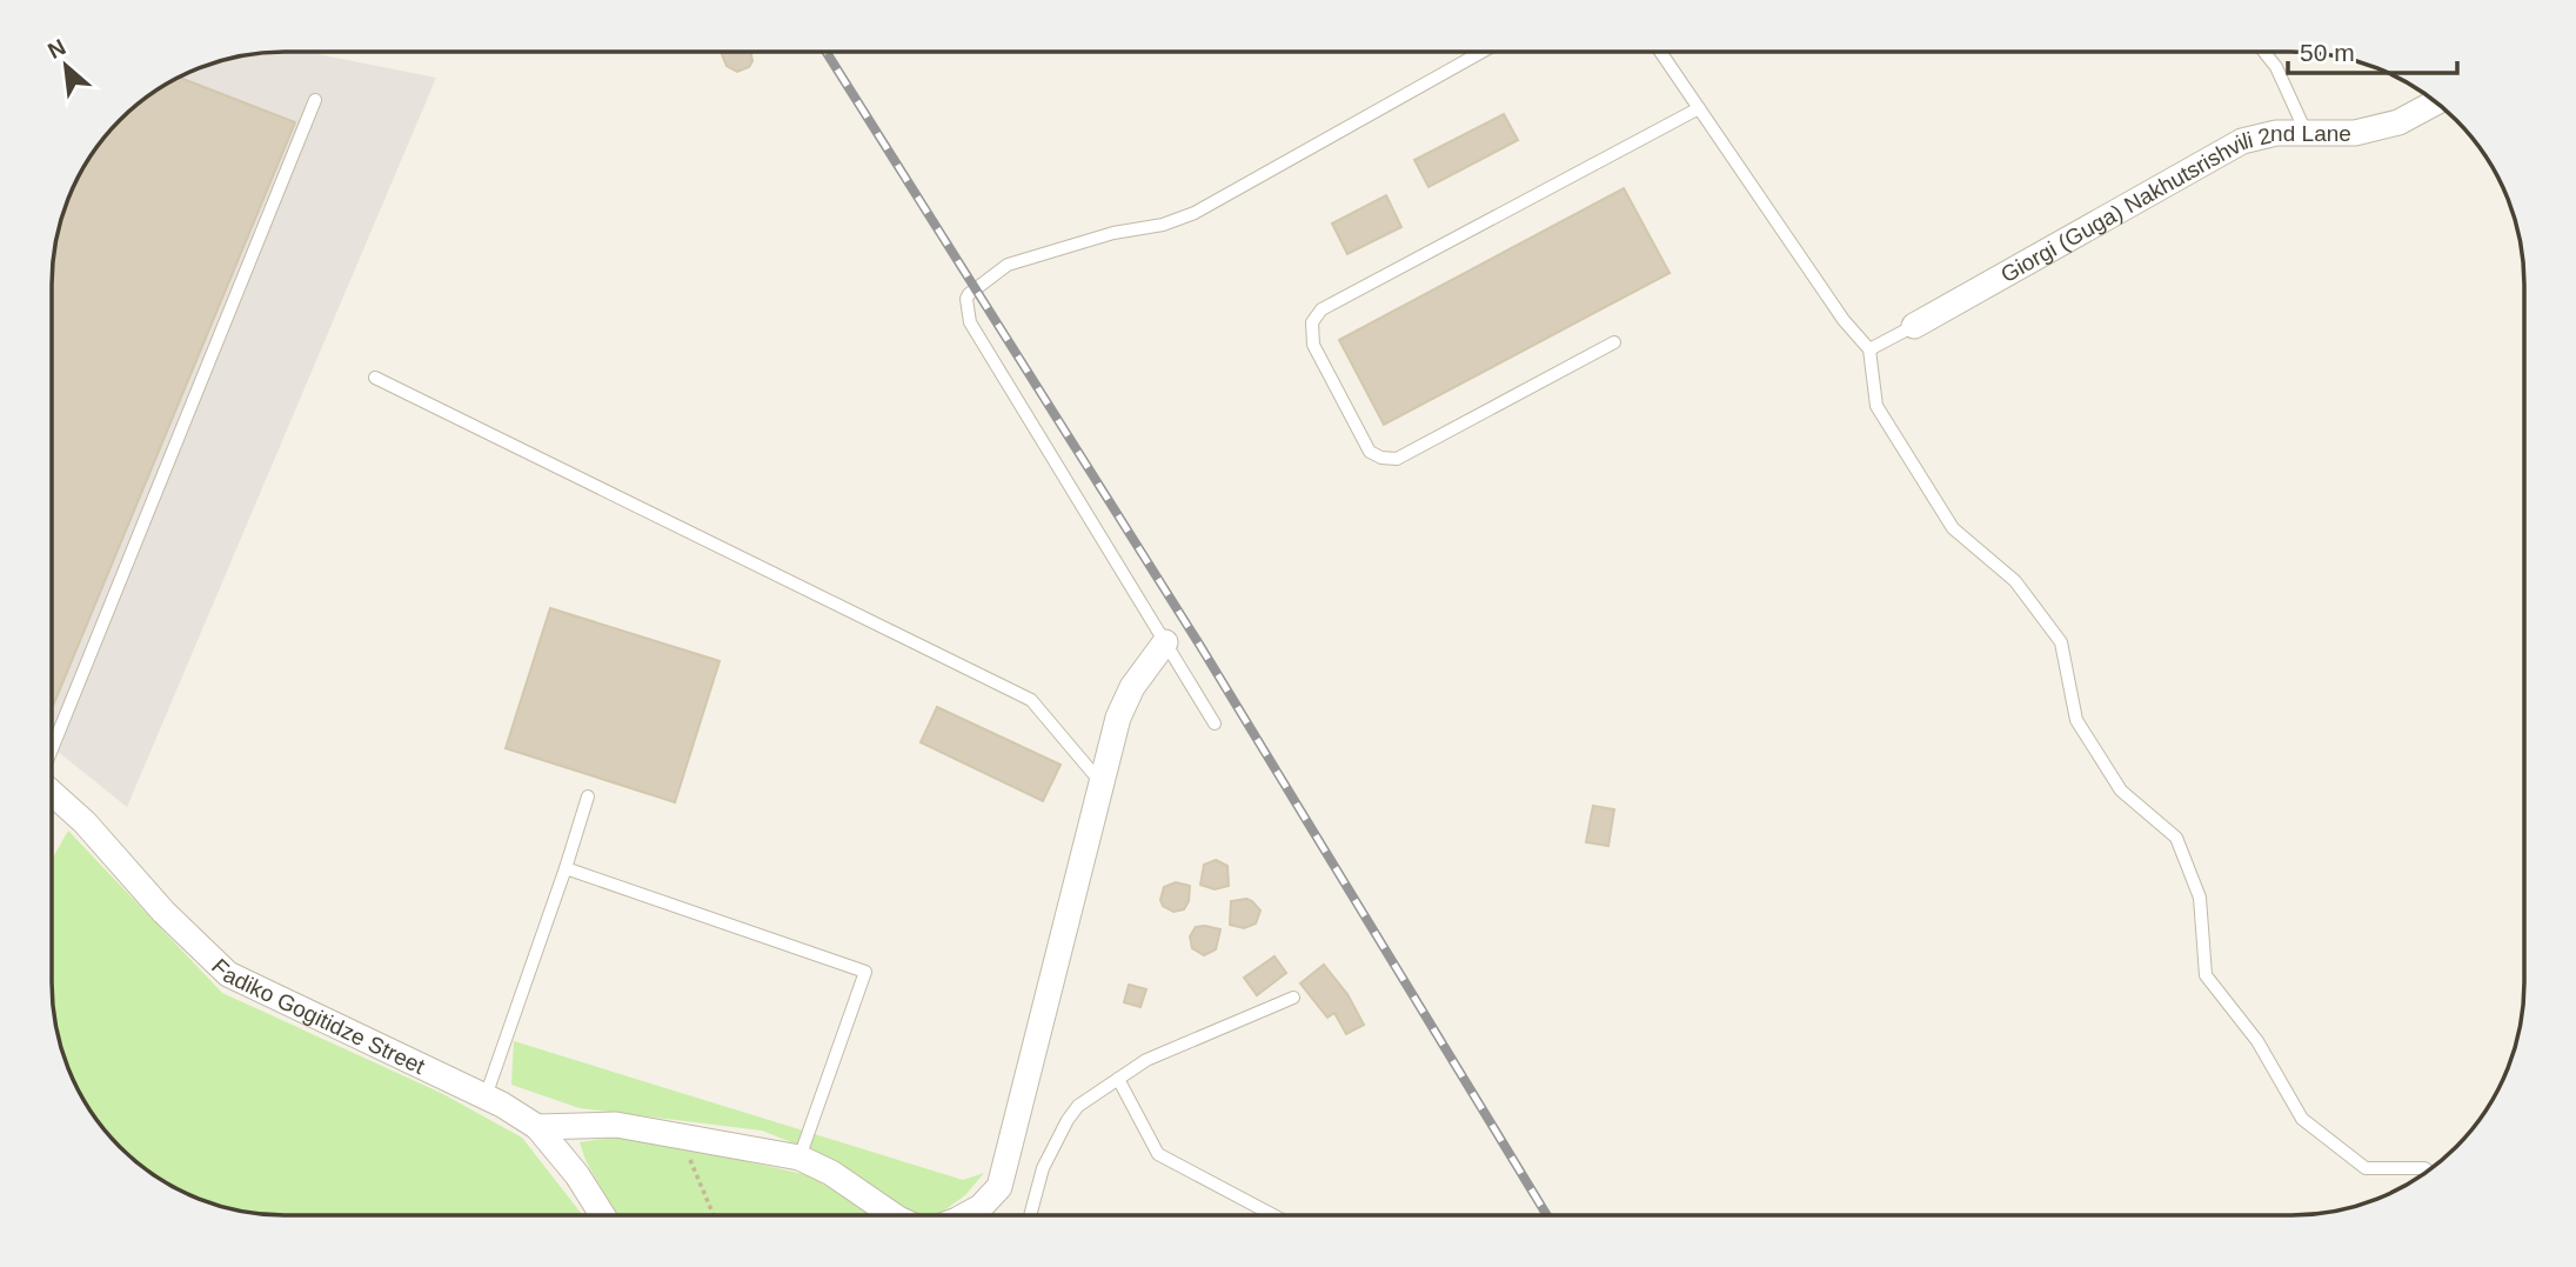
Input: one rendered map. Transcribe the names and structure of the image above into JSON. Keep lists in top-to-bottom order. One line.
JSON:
{"streets":{"street":["Giorgi (Guga) Nakhutsrishvili 2nd Lane","Fadiko Gogitidze Street"]},"scale_bar":"50 m","north":"top left"}
